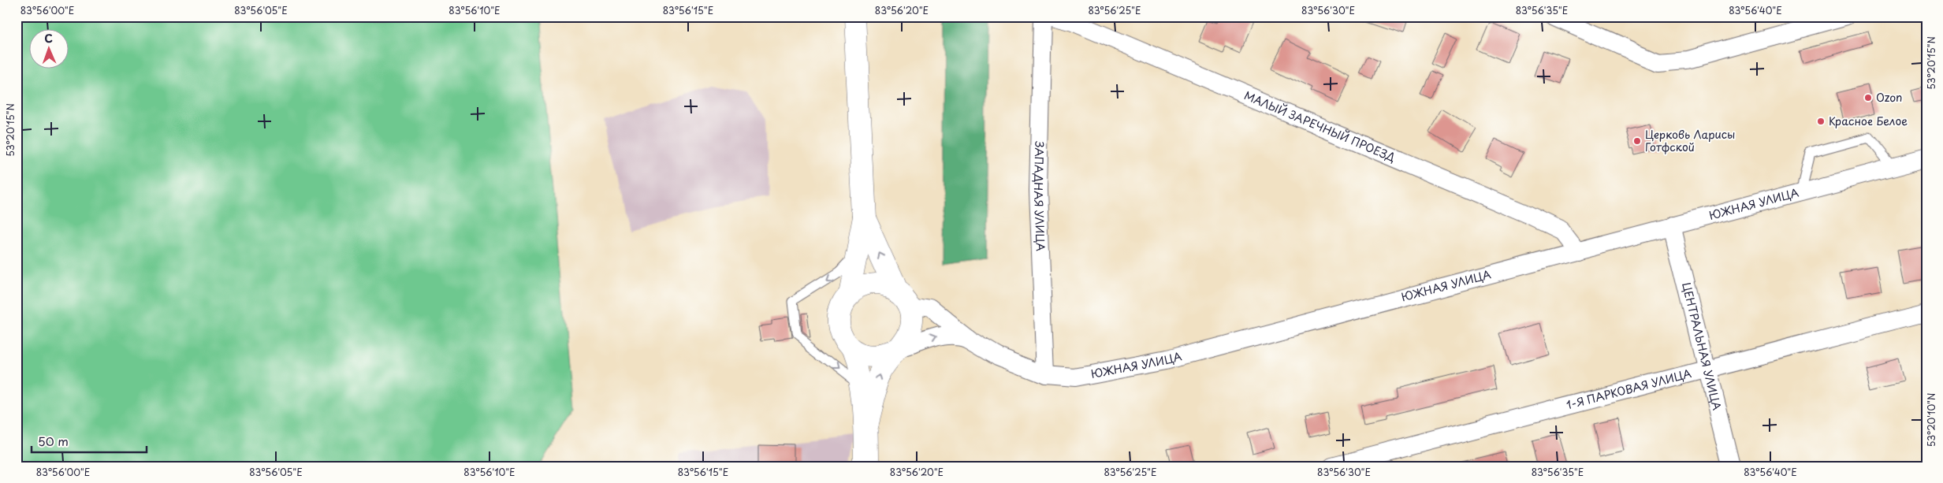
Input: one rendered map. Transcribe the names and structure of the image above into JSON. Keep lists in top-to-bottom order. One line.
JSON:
{"streets":{"street":["МАЛЫЙ ЗАРЕЧНЫЙ ПРОЕЗД","ЗАПАДНАЯ УЛИЦА","ЮЖНАЯ УЛИЦА","ЦЕНТРАЛЬНАЯ УЛИЦА","1-Я ПАРКОВАЯ УЛИЦА"]},"crossings":[["МАЛЫЙ ЗАРЕЧНЫЙ ПРОЕЗД","ЮЖНАЯ УЛИЦА"],["ЗАПАДНАЯ УЛИЦА","ЮЖНАЯ УЛИЦА"],["ЮЖНАЯ УЛИЦА","ЦЕНТРАЛЬНАЯ УЛИЦА"],["ЦЕНТРАЛЬНАЯ УЛИЦА","1-Я ПАРКОВАЯ УЛИЦА"]],"places":["Ozon","Красное Белое","Церковь Ларисы Готфской"],"scale_bar":"50 m","north":"top","coordinates":["83°56'00\"E","83°56'05\"E","83°56'10\"E","83°56'15\"E","83°56'20\"E","83°56'25\"E","83°56'30\"E","83°56'35\"E","83°56'40\"E","53°20'15\"N","53°20'10\"N"]}
